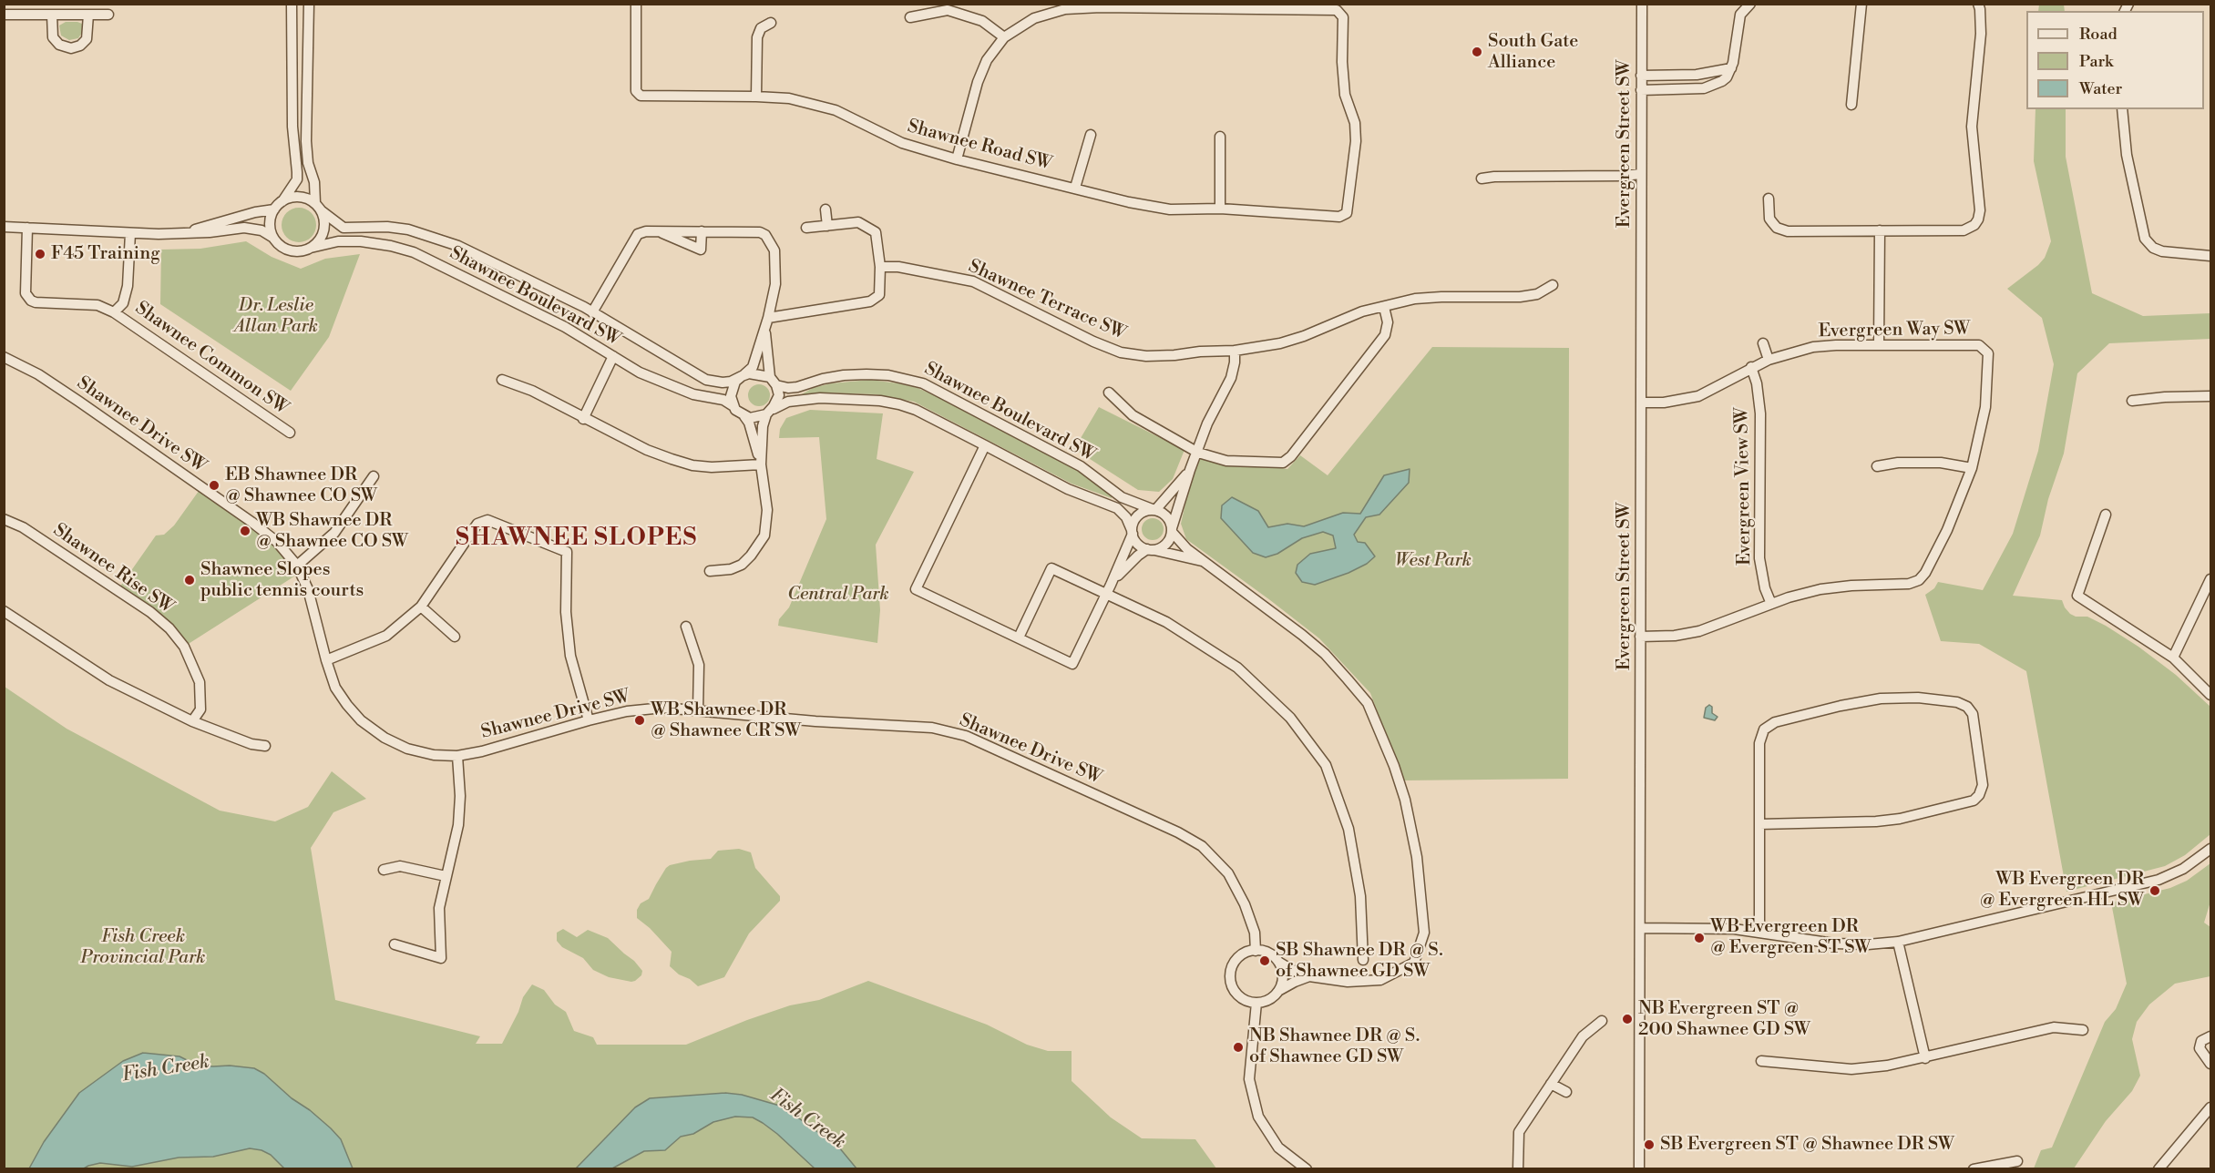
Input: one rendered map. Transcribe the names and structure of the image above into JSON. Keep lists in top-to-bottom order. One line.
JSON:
{"streets":{"street":["Evergreen Street SW","Shawnee Road SW","Shawnee Boulevard SW","Shawnee Terrace SW","Evergreen Way SW","Shawnee Common SW","Shawnee Drive SW","Evergreen View SW","Shawnee Rise SW"]},"crossings":[["Evergreen Street SW","Evergreen Way SW"],["Evergreen Way SW","Evergreen View SW"]],"districts":["SHAWNEE SLOPES"],"water":["Fish Creek"],"parks":["Dr. Leslie Allan Park","West Park","Central Park","Fish Creek Provincial Park"],"places":["South Gate Alliance","F45 Training","EB Shawnee DR @ Shawnee CO SW","WB Shawnee DR @ Shawnee CO SW","Shawnee Slopes public tennis courts","WB Shawnee DR @ Shawnee CR SW","WB Evergreen DR @ Evergreen HL SW","WB Evergreen DR @ Evergreen ST SW","SB Shawnee DR @ S. of Shawnee GD SW","NB Evergreen ST @ 200 Shawnee GD SW","NB Shawnee DR @ S. of Shawnee GD SW","SB Evergreen ST @ Shawnee DR SW"],"legend":["Road","Park","Water"]}
